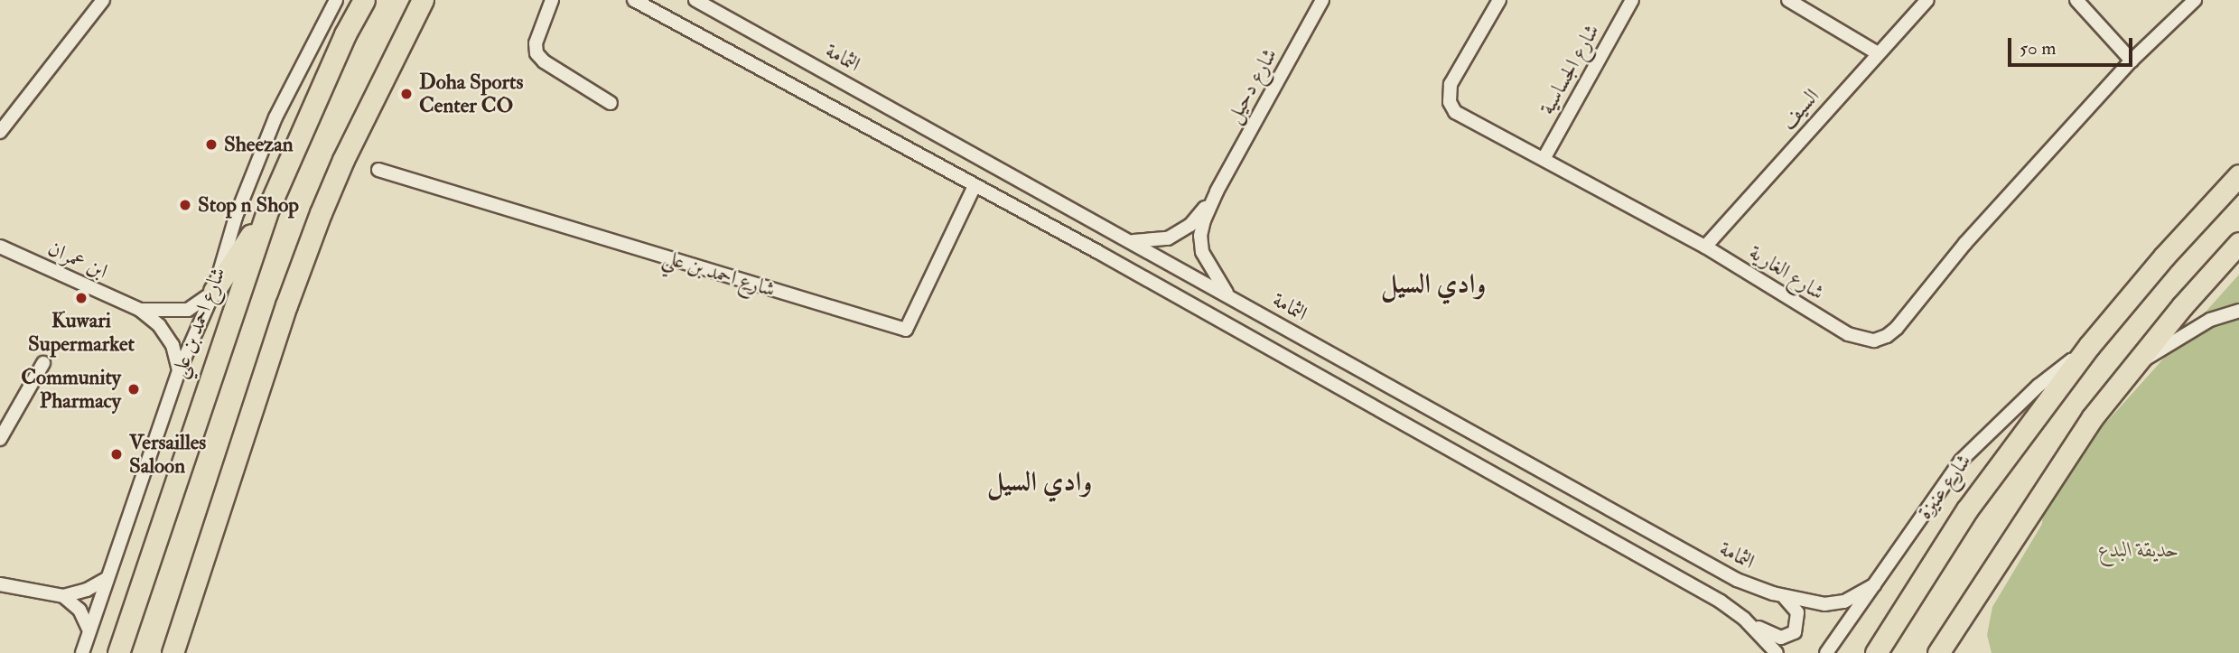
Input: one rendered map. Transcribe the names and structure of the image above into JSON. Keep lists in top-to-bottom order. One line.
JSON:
{"streets":{"main road":["شارع احمد بن علي","شارع عنيزة"],"street":["الثمامة","شارع الجساسية","شارع دحيل","السيف","ابن عمران","شارع الغارية"]},"crossings":[["الثمامة","شارع دحيل"],["الثمامة","شارع عنيزة"],["شارع الجساسية","شارع الغارية"],["السيف","شارع الغارية"],["ابن عمران","شارع احمد بن علي"]],"districts":["وادي السيل","وادي السيل"],"parks":["حديقة البدع"],"places":["Doha Sports Center CO","Sheezan","Stop n Shop","Kuwari Supermarket","Community Pharmacy","Versailles Saloon"],"scale_bar":"50 m"}
